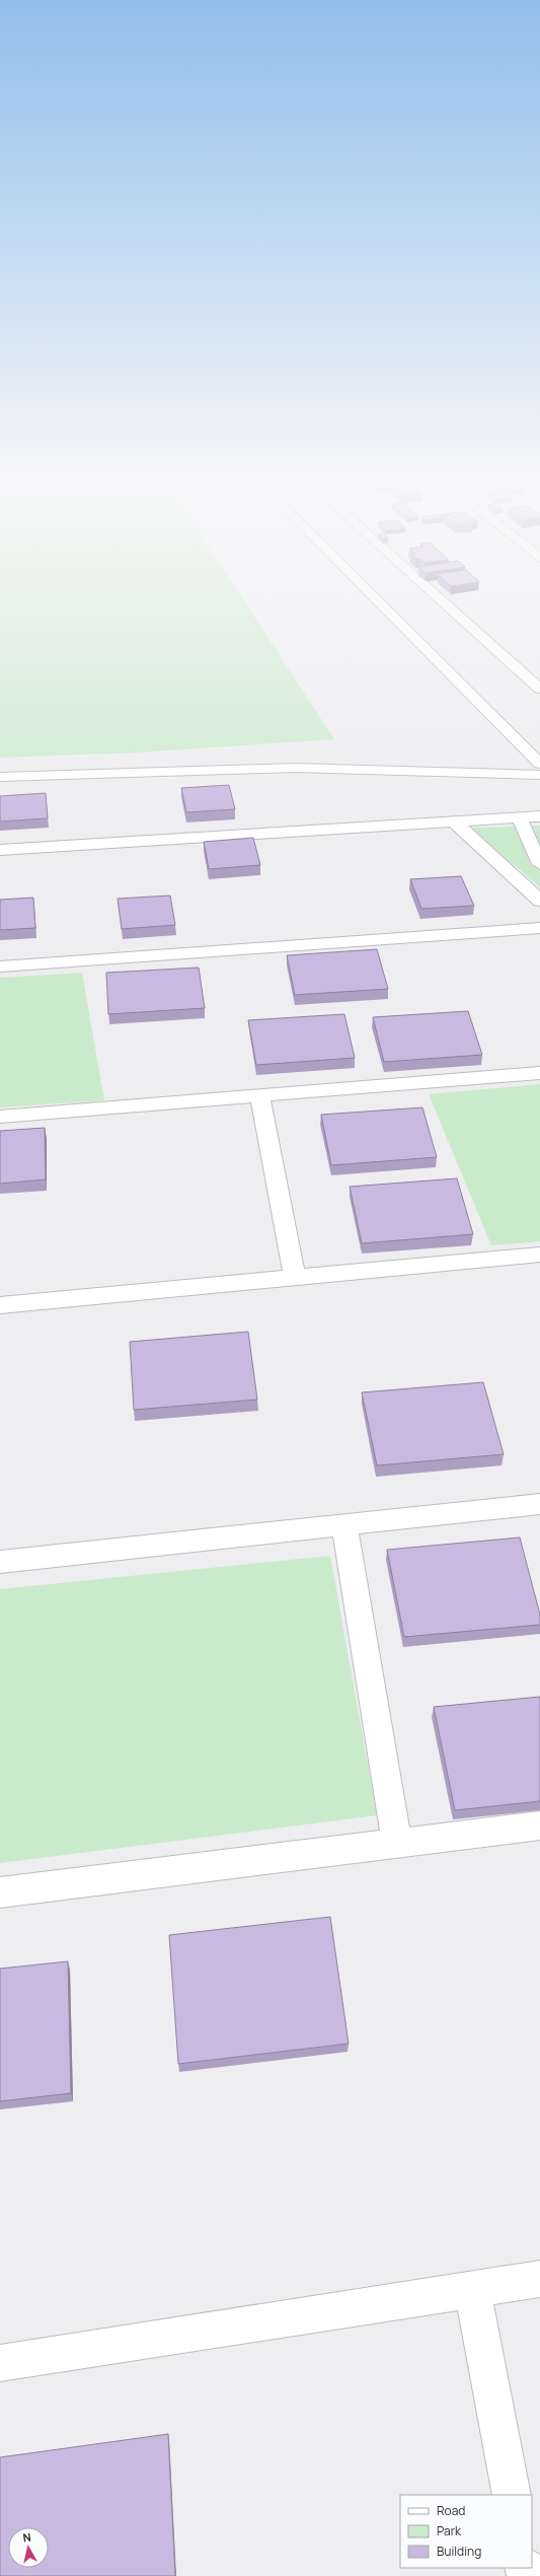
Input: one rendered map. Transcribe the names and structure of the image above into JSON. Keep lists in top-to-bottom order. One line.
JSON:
{"legend":["Road","Park","Building"],"north":"top"}
